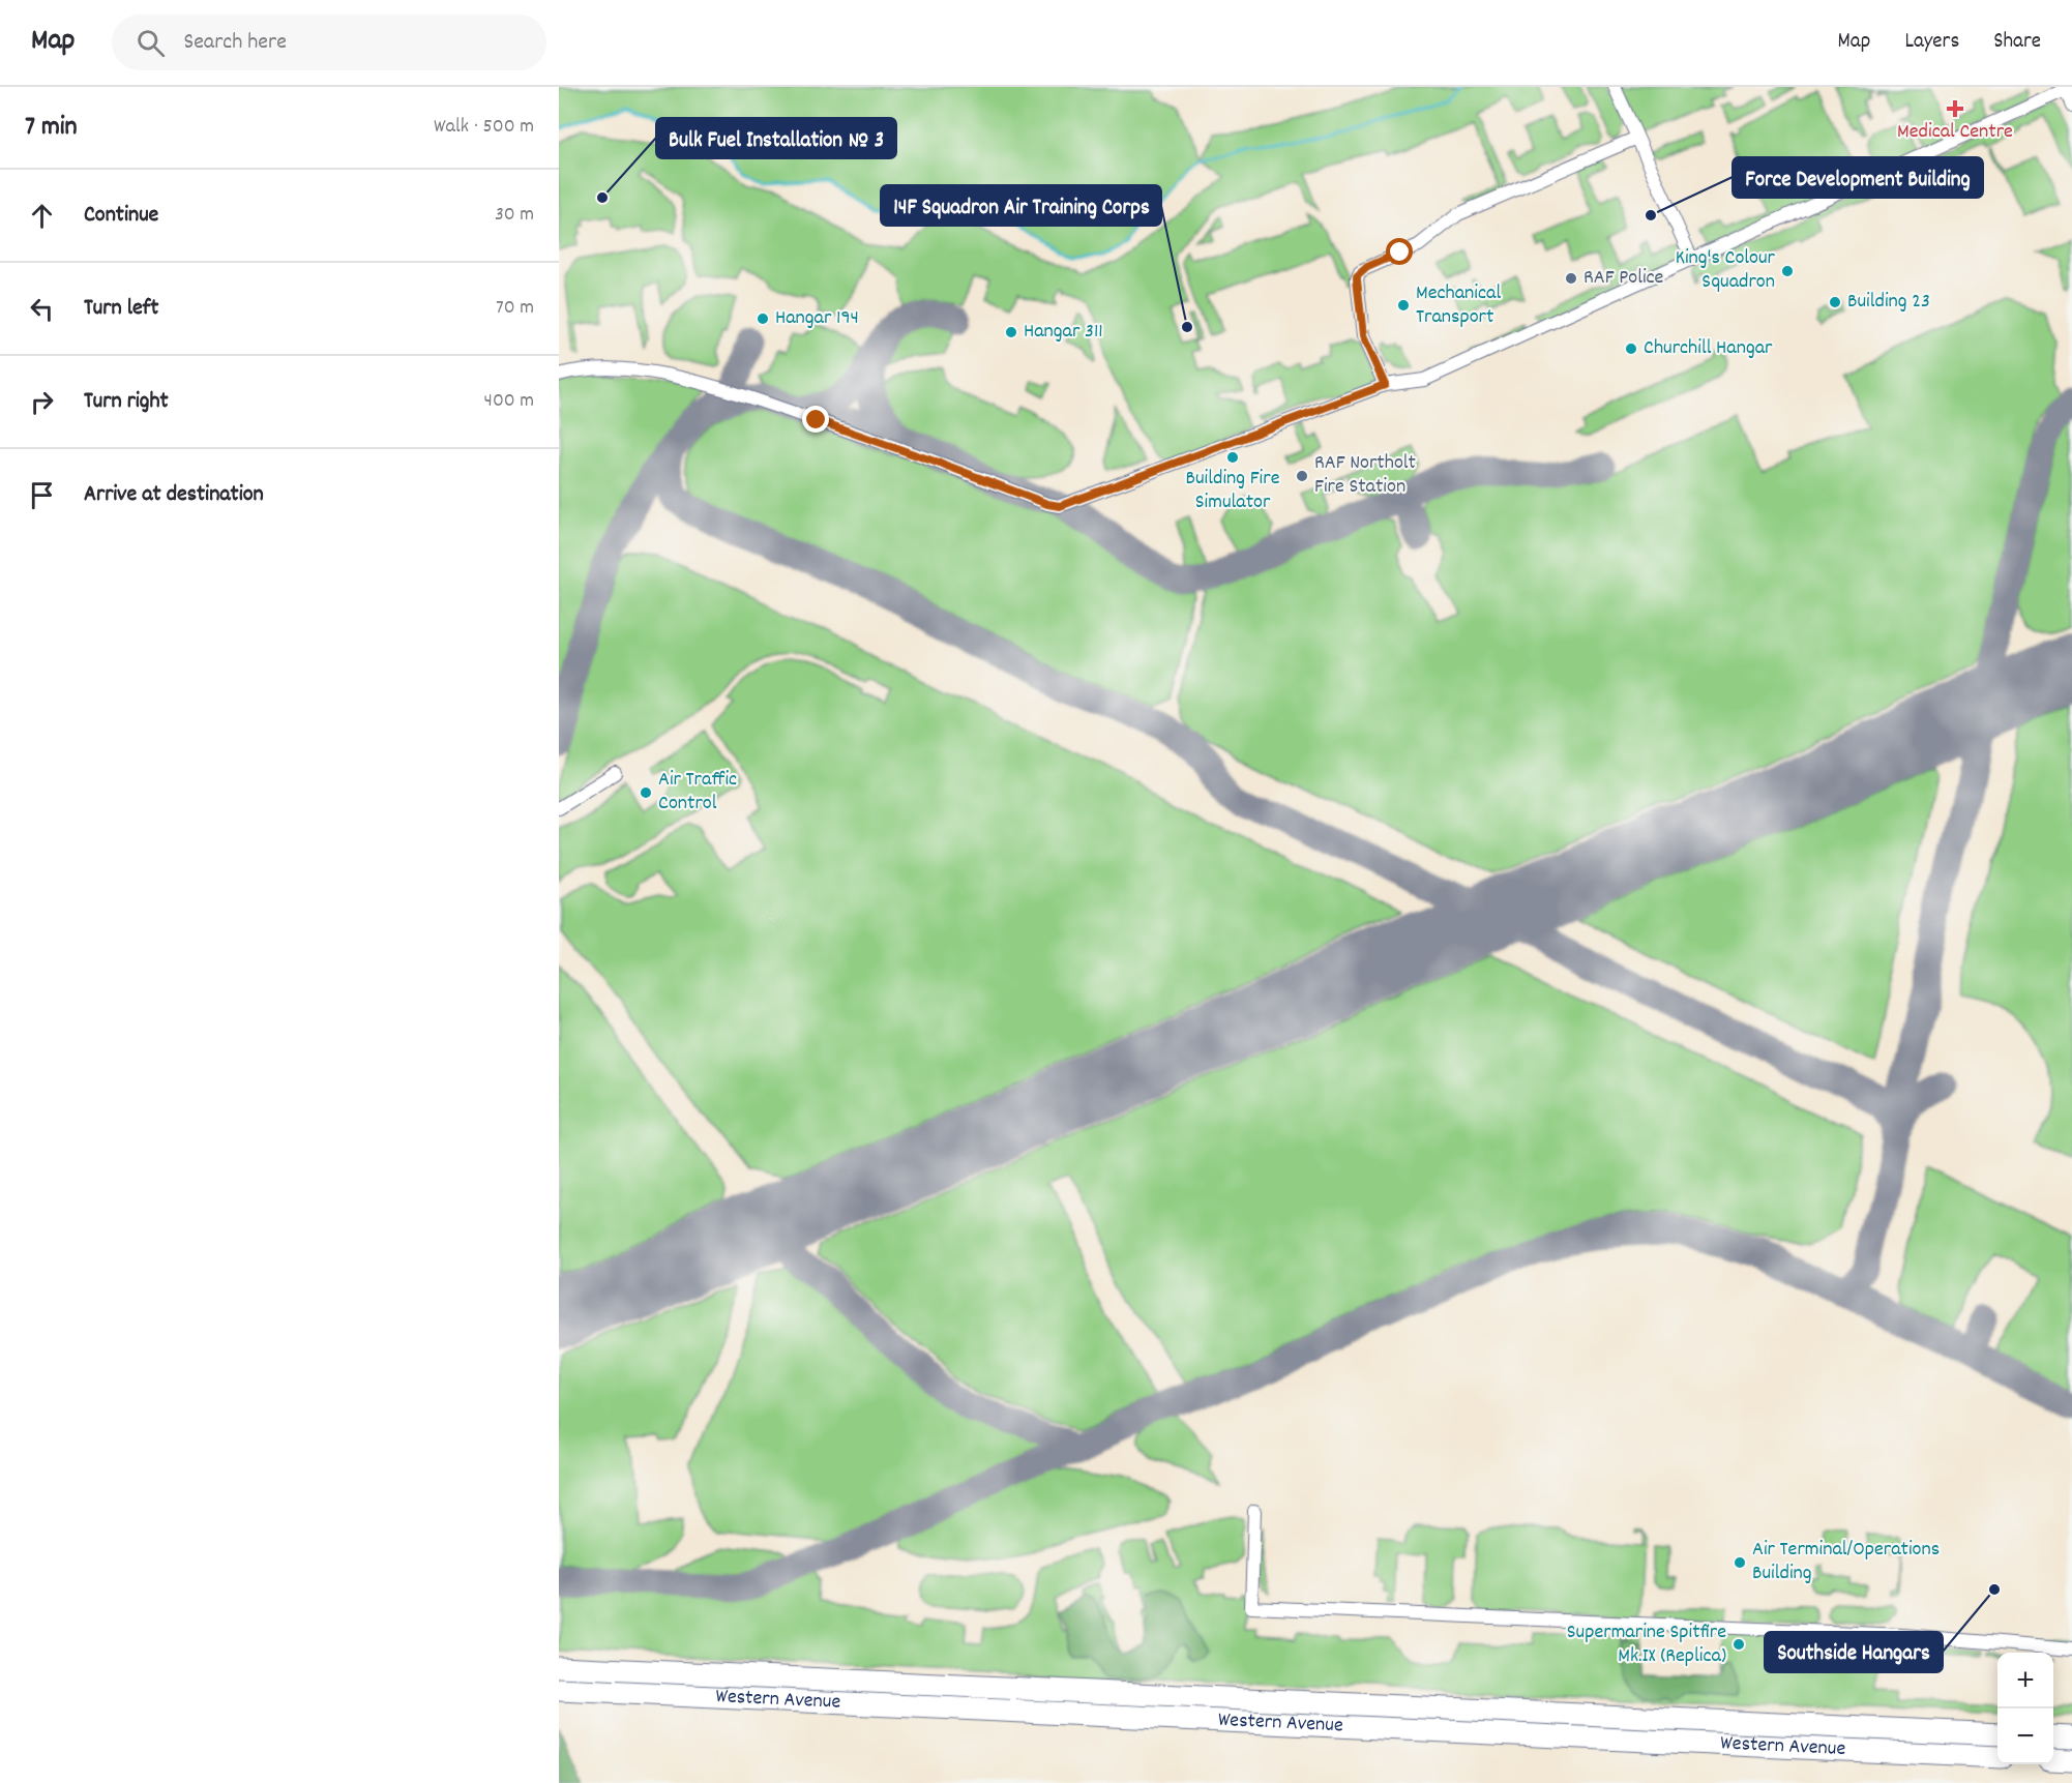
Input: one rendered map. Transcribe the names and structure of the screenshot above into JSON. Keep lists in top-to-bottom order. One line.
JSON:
{"streets":{"highway":["Western Avenue"]},"places":{"health":["Medical Centre"],"other":["Bulk Fuel Installation № 3","Force Development Building","King's Colour Squadron","RAF Police","Building 23","Mechanical Transport","Hangar 194","14F Squadron Air Training Corps","Hangar 311","Churchill Hangar","Building Fire Simulator","RAF Northolt Fire Station","Air Traffic Control","Air Terminal/Operations Building","Southside Hangars","Supermarine Spitfire Mk.IX (Replica)"]},"page":{"header":"Map","search":"Search here","nav":["Map","Layers","Share"],"heading":["7 min","Walk · 500 m"],"list":[["Continue","30 m"],["Turn left","70 m"],["Turn right","400 m"],"Arrive at destination"],"map_buttons":["+","−"]}}
